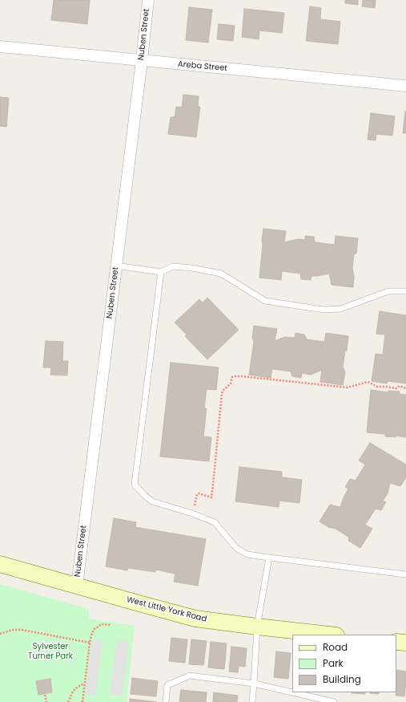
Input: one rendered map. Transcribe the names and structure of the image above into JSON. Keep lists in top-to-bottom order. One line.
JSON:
{"streets":{"street":["Nuben Street","Areba Street","West Little York Road"]},"crossings":[["Nuben Street","Areba Street"],["Nuben Street","West Little York Road"]],"parks":["Sylvester Turner Park"],"legend":["Road","Park","Building"]}
